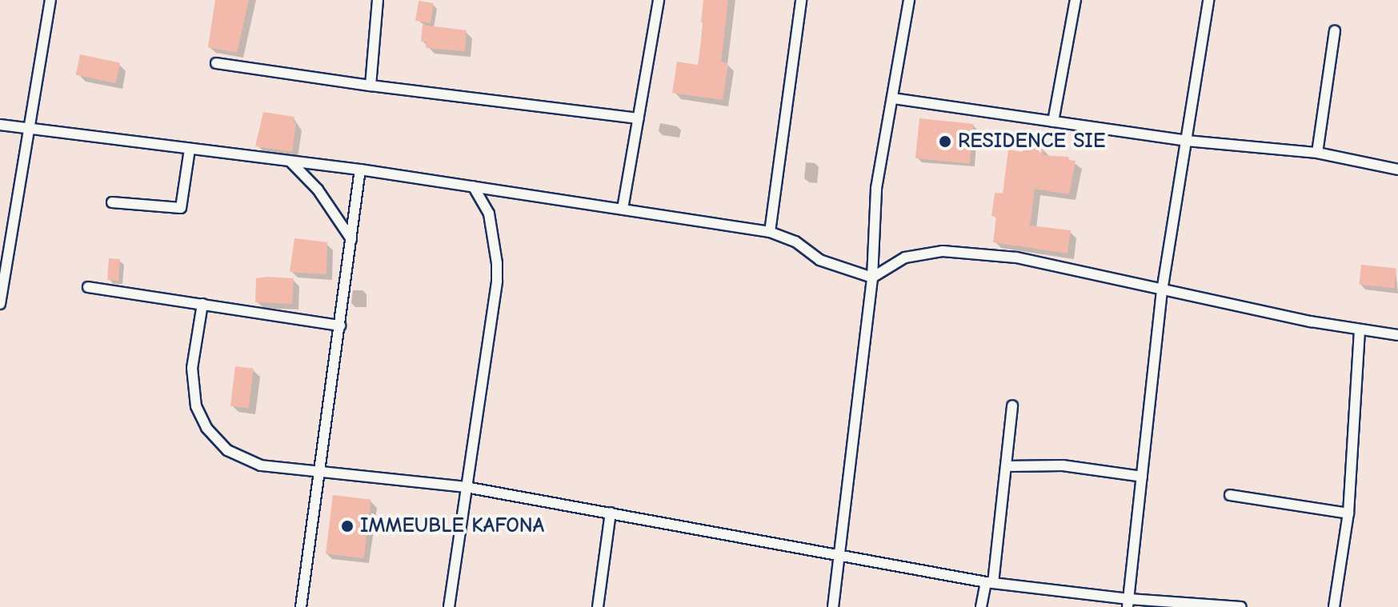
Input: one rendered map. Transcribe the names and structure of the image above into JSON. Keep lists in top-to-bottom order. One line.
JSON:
{"places":["RESIDENCE SIE","IMMEUBLE KAFONA"]}
